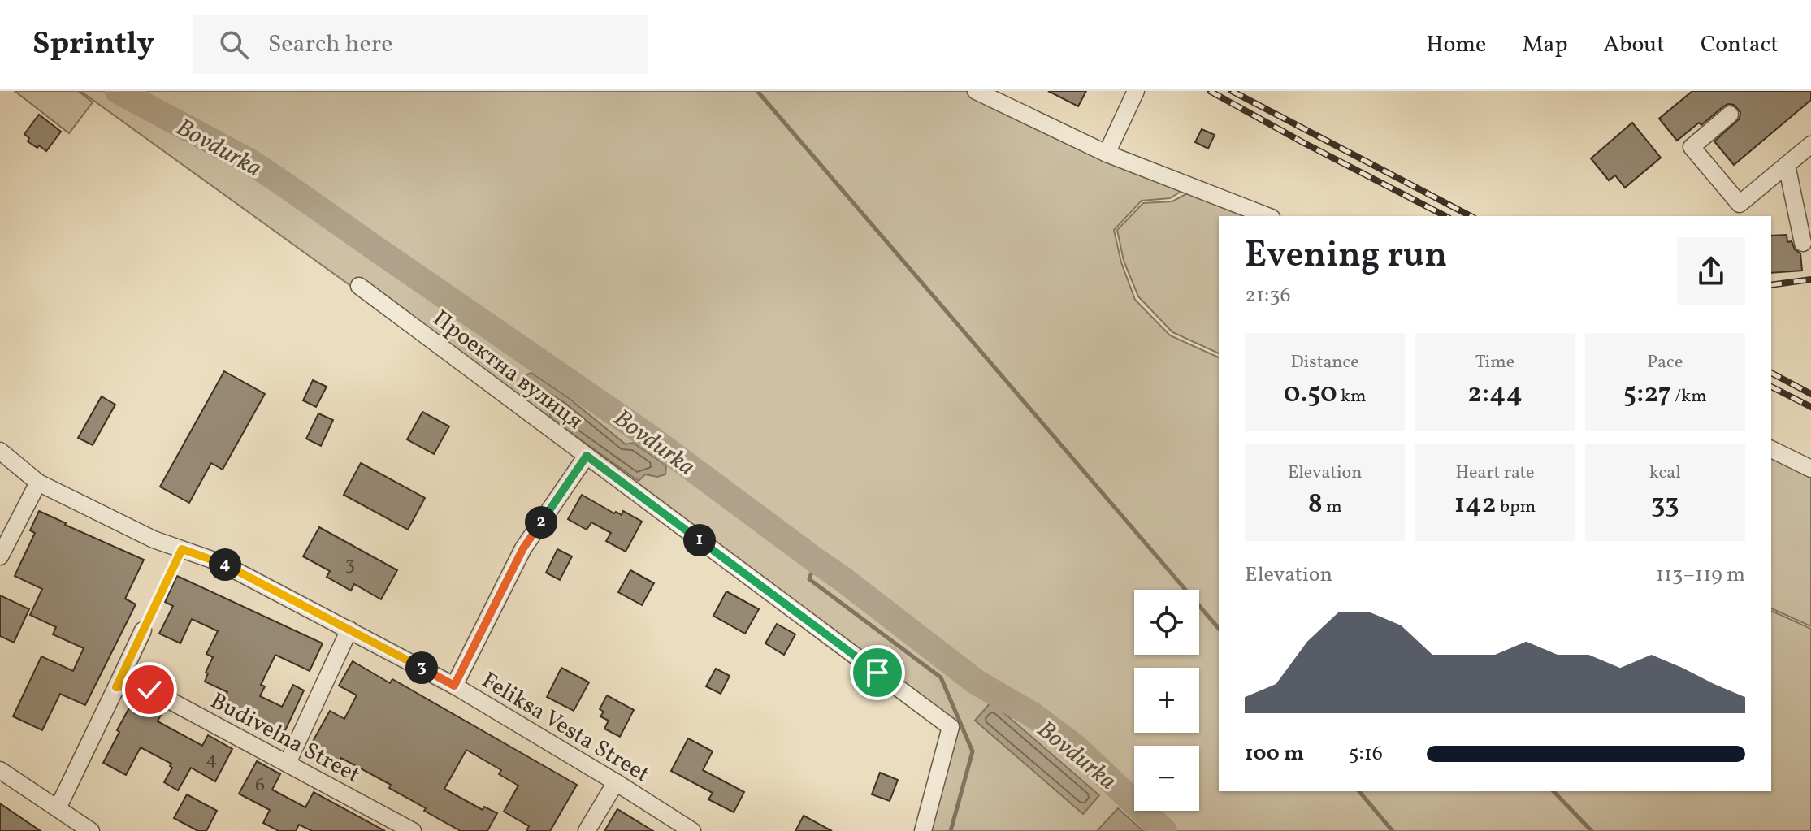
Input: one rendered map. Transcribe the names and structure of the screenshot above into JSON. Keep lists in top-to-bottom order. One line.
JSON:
{"streets":{"street":["Проектна вулиця","Feliksa Vesta Street","Budivelna Street"]},"water":["Bovdurka"],"house_numbers":["3","4","6"],"page":{"header":"Sprintly","search":"Search here","nav":["Home","Map","About","Contact"],"heading":["Evening run","21:36"],"stats":[["Distance","0.50 km"],["Time","2:44"],["Pace","5:27 /km"],["Elevation","8 m"],["Heart rate","142 bpm"],["kcal","33"]],"pins":["2","1","4","3"],"chart":["Elevation","113–119 m"],"map_buttons":["+","−"],"list":[{"name":"100 m","note":"5:16"}]}}
